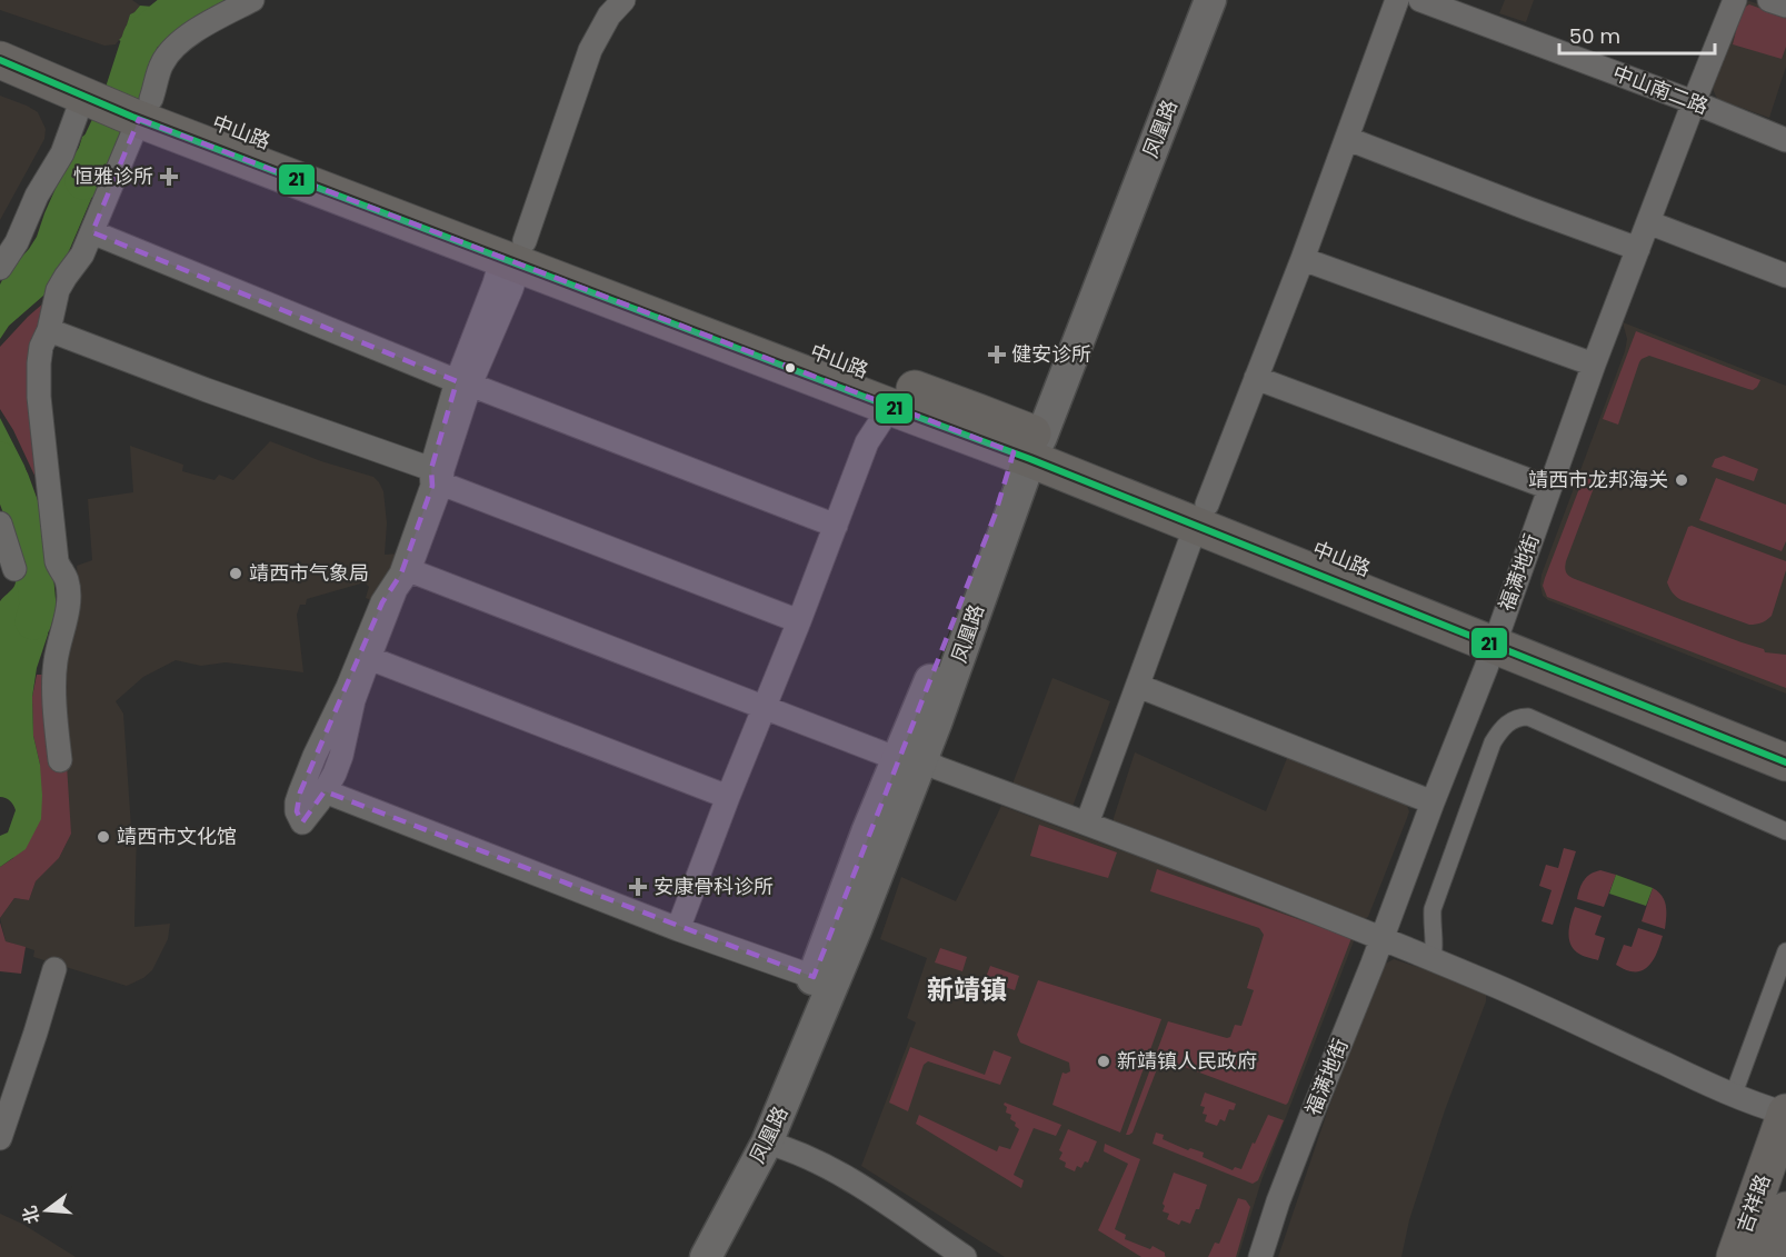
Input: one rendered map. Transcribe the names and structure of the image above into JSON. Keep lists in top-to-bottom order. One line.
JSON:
{"streets":{"main road":["凤凰路","中山路","吉祥路"],"street":["中山南二路","福满地街"]},"crossings":[["中山南二路","福满地街"],["凤凰路","中山路"],["中山路","福满地街"]],"districts":["新靖镇"],"places":{"health":["恒雅诊所","健安诊所","安康骨科诊所"],"other":["靖西市龙邦海关","靖西市气象局","靖西市文化馆","新靖镇人民政府"]},"lines":["transit line 21"],"scale_bar":"50 m","north":"left"}
